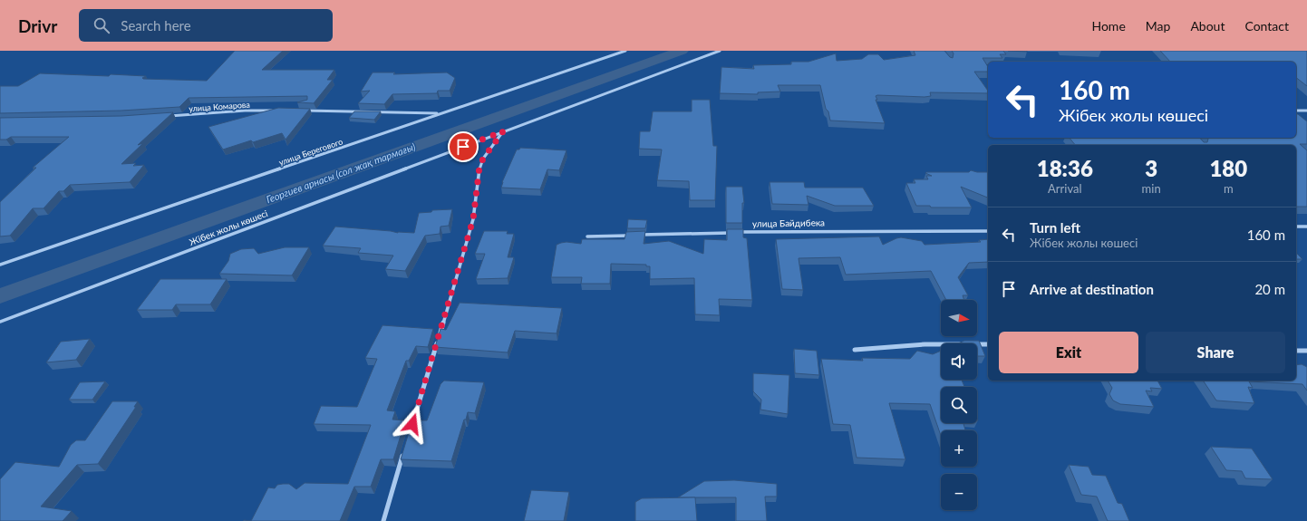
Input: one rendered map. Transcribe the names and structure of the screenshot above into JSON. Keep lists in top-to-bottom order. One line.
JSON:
{"streets":{"street":["улица Комарова","улица Берегового","улица Байдибека","Жібек жолы көшесі"]},"water":["Георгиев арнасы (сол жақ тармағы)"],"north":"right","page":{"header":"Drivr","search":"Search here","nav":["Home","Map","About","Contact"],"turn":["160 m","Жібек жолы көшесі"],"eta":["18:36","Arrival","3","min","180","m"],"list":[{"name":"Turn left","note":"Жібек жолы көшесі","value":"160 m"},{"name":"Arrive at destination","value":"20 m"}],"map_buttons":["+","−"],"buttons":["Exit","Share"]}}
